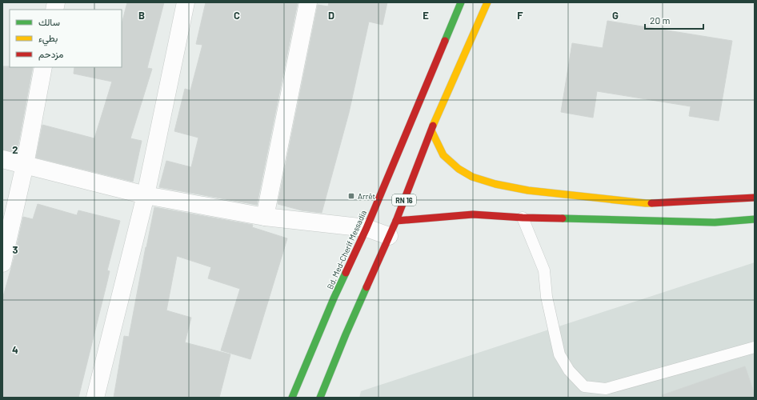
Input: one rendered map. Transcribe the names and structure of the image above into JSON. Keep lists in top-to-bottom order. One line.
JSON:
{"streets":{"main road":["RN 16","Bd. Med-Cherif Messadia"]},"places":{"transit":["Arrêt"]},"legend":["سالك","بطيء","مزدحم"],"scale_bar":"20 m","grid":{"columns":["B","C","D","E","F","G"],"rows":["2","3","4"]}}
